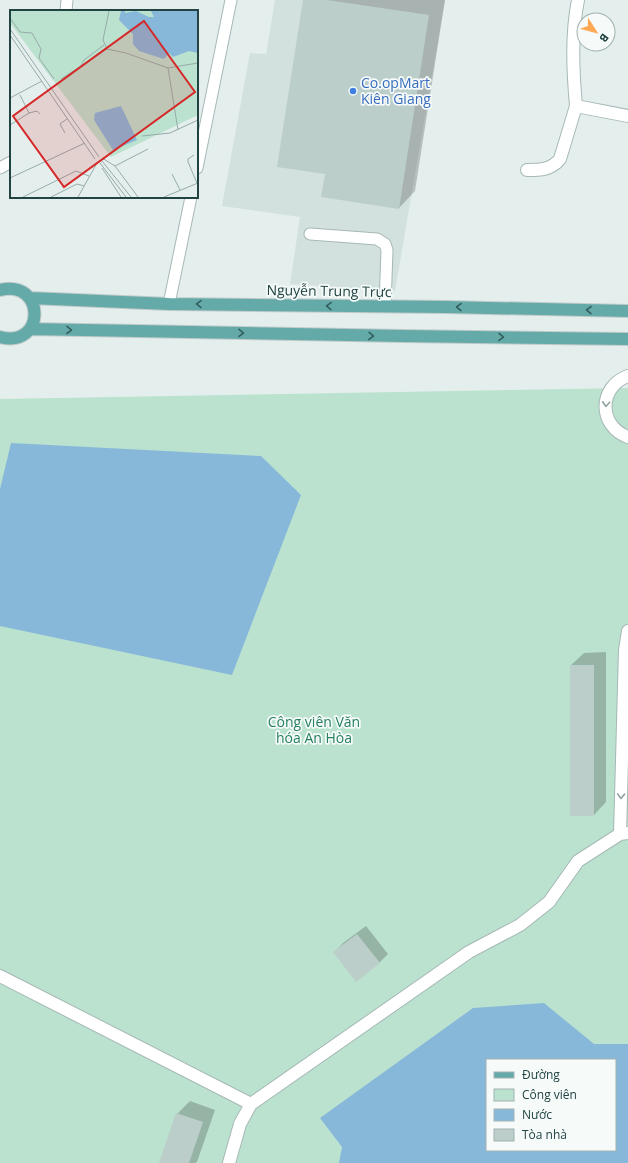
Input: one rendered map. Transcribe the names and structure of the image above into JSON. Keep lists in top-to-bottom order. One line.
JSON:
{"streets":{"main road":["Nguyễn Trung Trực"]},"parks":["Công viên Văn hóa An Hòa"],"places":["Co.opMart Kiên Giang"],"legend":["Đường","Công viên","Nước","Tòa nhà"],"north":"bottom right"}
